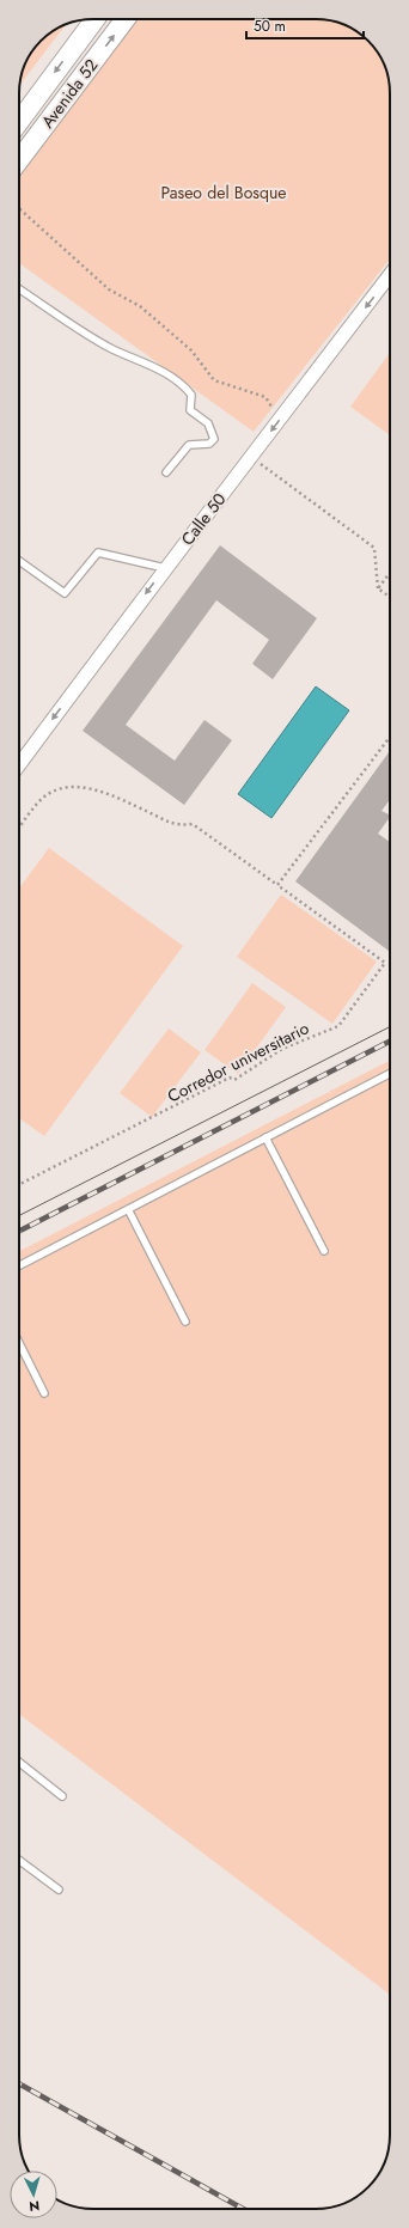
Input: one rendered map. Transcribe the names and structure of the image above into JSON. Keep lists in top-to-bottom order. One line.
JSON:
{"streets":{"main road":["Avenida 52"],"street":["Calle 50"],"path":["Corredor universitario"]},"one_way":["Calle 50"],"parks":["Paseo del Bosque"],"scale_bar":"50 m","north":"bottom"}
